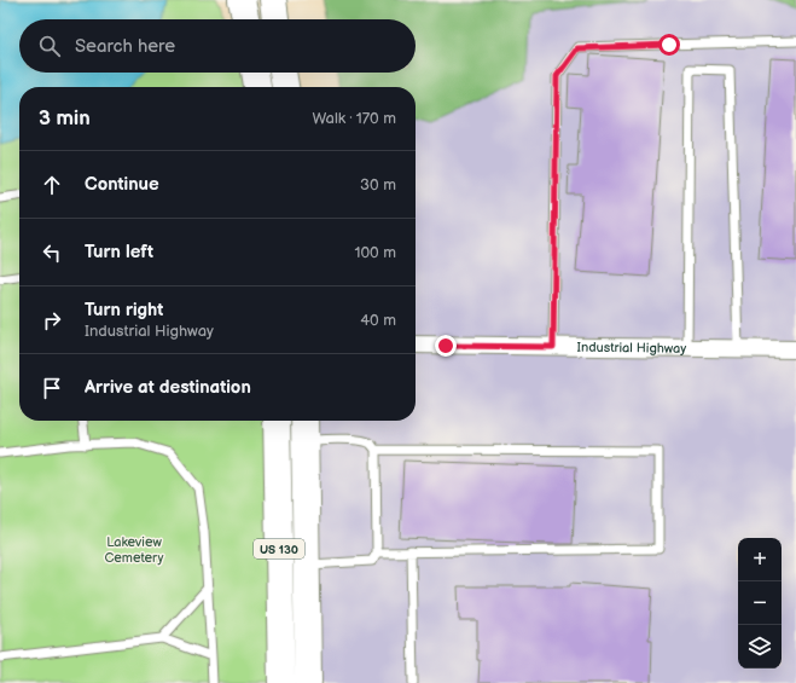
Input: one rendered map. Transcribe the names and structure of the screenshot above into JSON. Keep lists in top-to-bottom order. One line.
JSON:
{"streets":{"highway":["US 130"],"street":["Industrial Highway"]},"parks":["Lakeview Cemetery"],"page":{"search":"Search here","heading":["3 min","Walk · 170 m"],"list":[["Continue","30 m"],["Turn left","100 m"],["Turn right","Industrial Highway","40 m"],"Arrive at destination"],"map_buttons":["+","−"]}}
